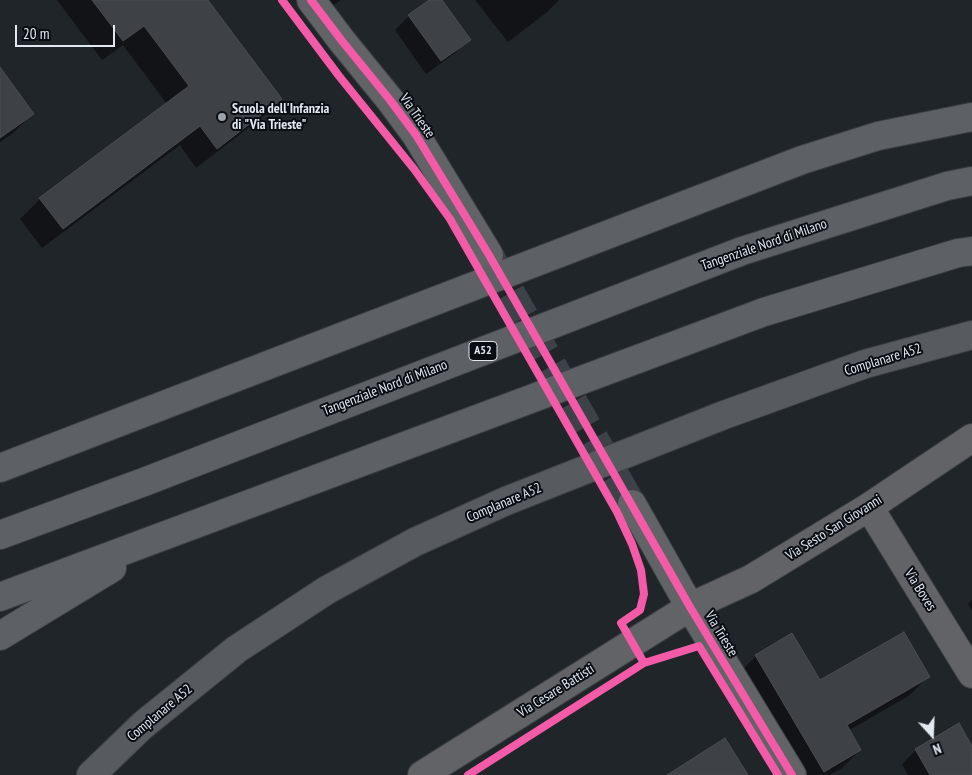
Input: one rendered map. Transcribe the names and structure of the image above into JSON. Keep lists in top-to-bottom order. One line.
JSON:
{"streets":{"highway":["Tangenziale Nord di Milano","A52"],"main road":["Complanare A52"],"street":["Via Trieste","Via Sesto San Giovanni","Via Boves","Via Cesare Battisti"]},"crossings":[["Via Trieste","Via Sesto San Giovanni"],["Via Trieste","Via Cesare Battisti"],["Via Sesto San Giovanni","Via Boves"],["Via Sesto San Giovanni","Via Cesare Battisti"]],"places":["Scuola dell'Infanzia di \"Via Trieste\""],"scale_bar":"20 m","north":"bottom"}
